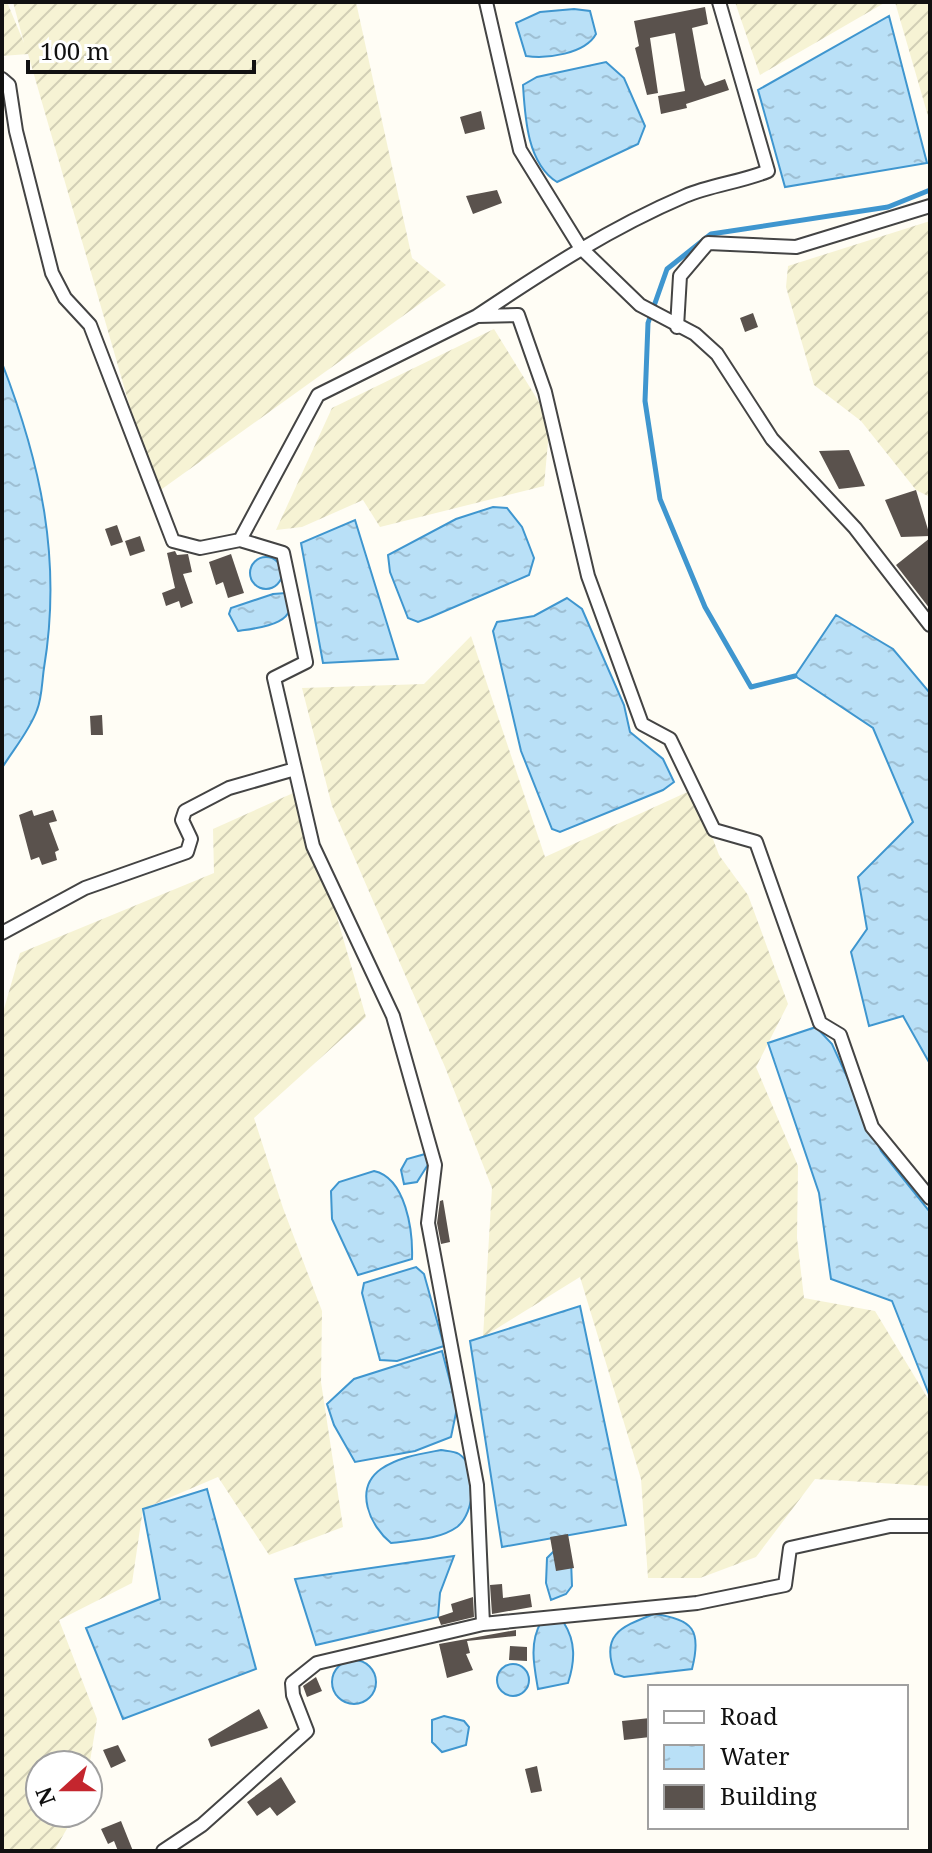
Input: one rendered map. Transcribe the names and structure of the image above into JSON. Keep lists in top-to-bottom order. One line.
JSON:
{"legend":["Road","Water","Building"],"scale_bar":"100 m","north":"left"}
